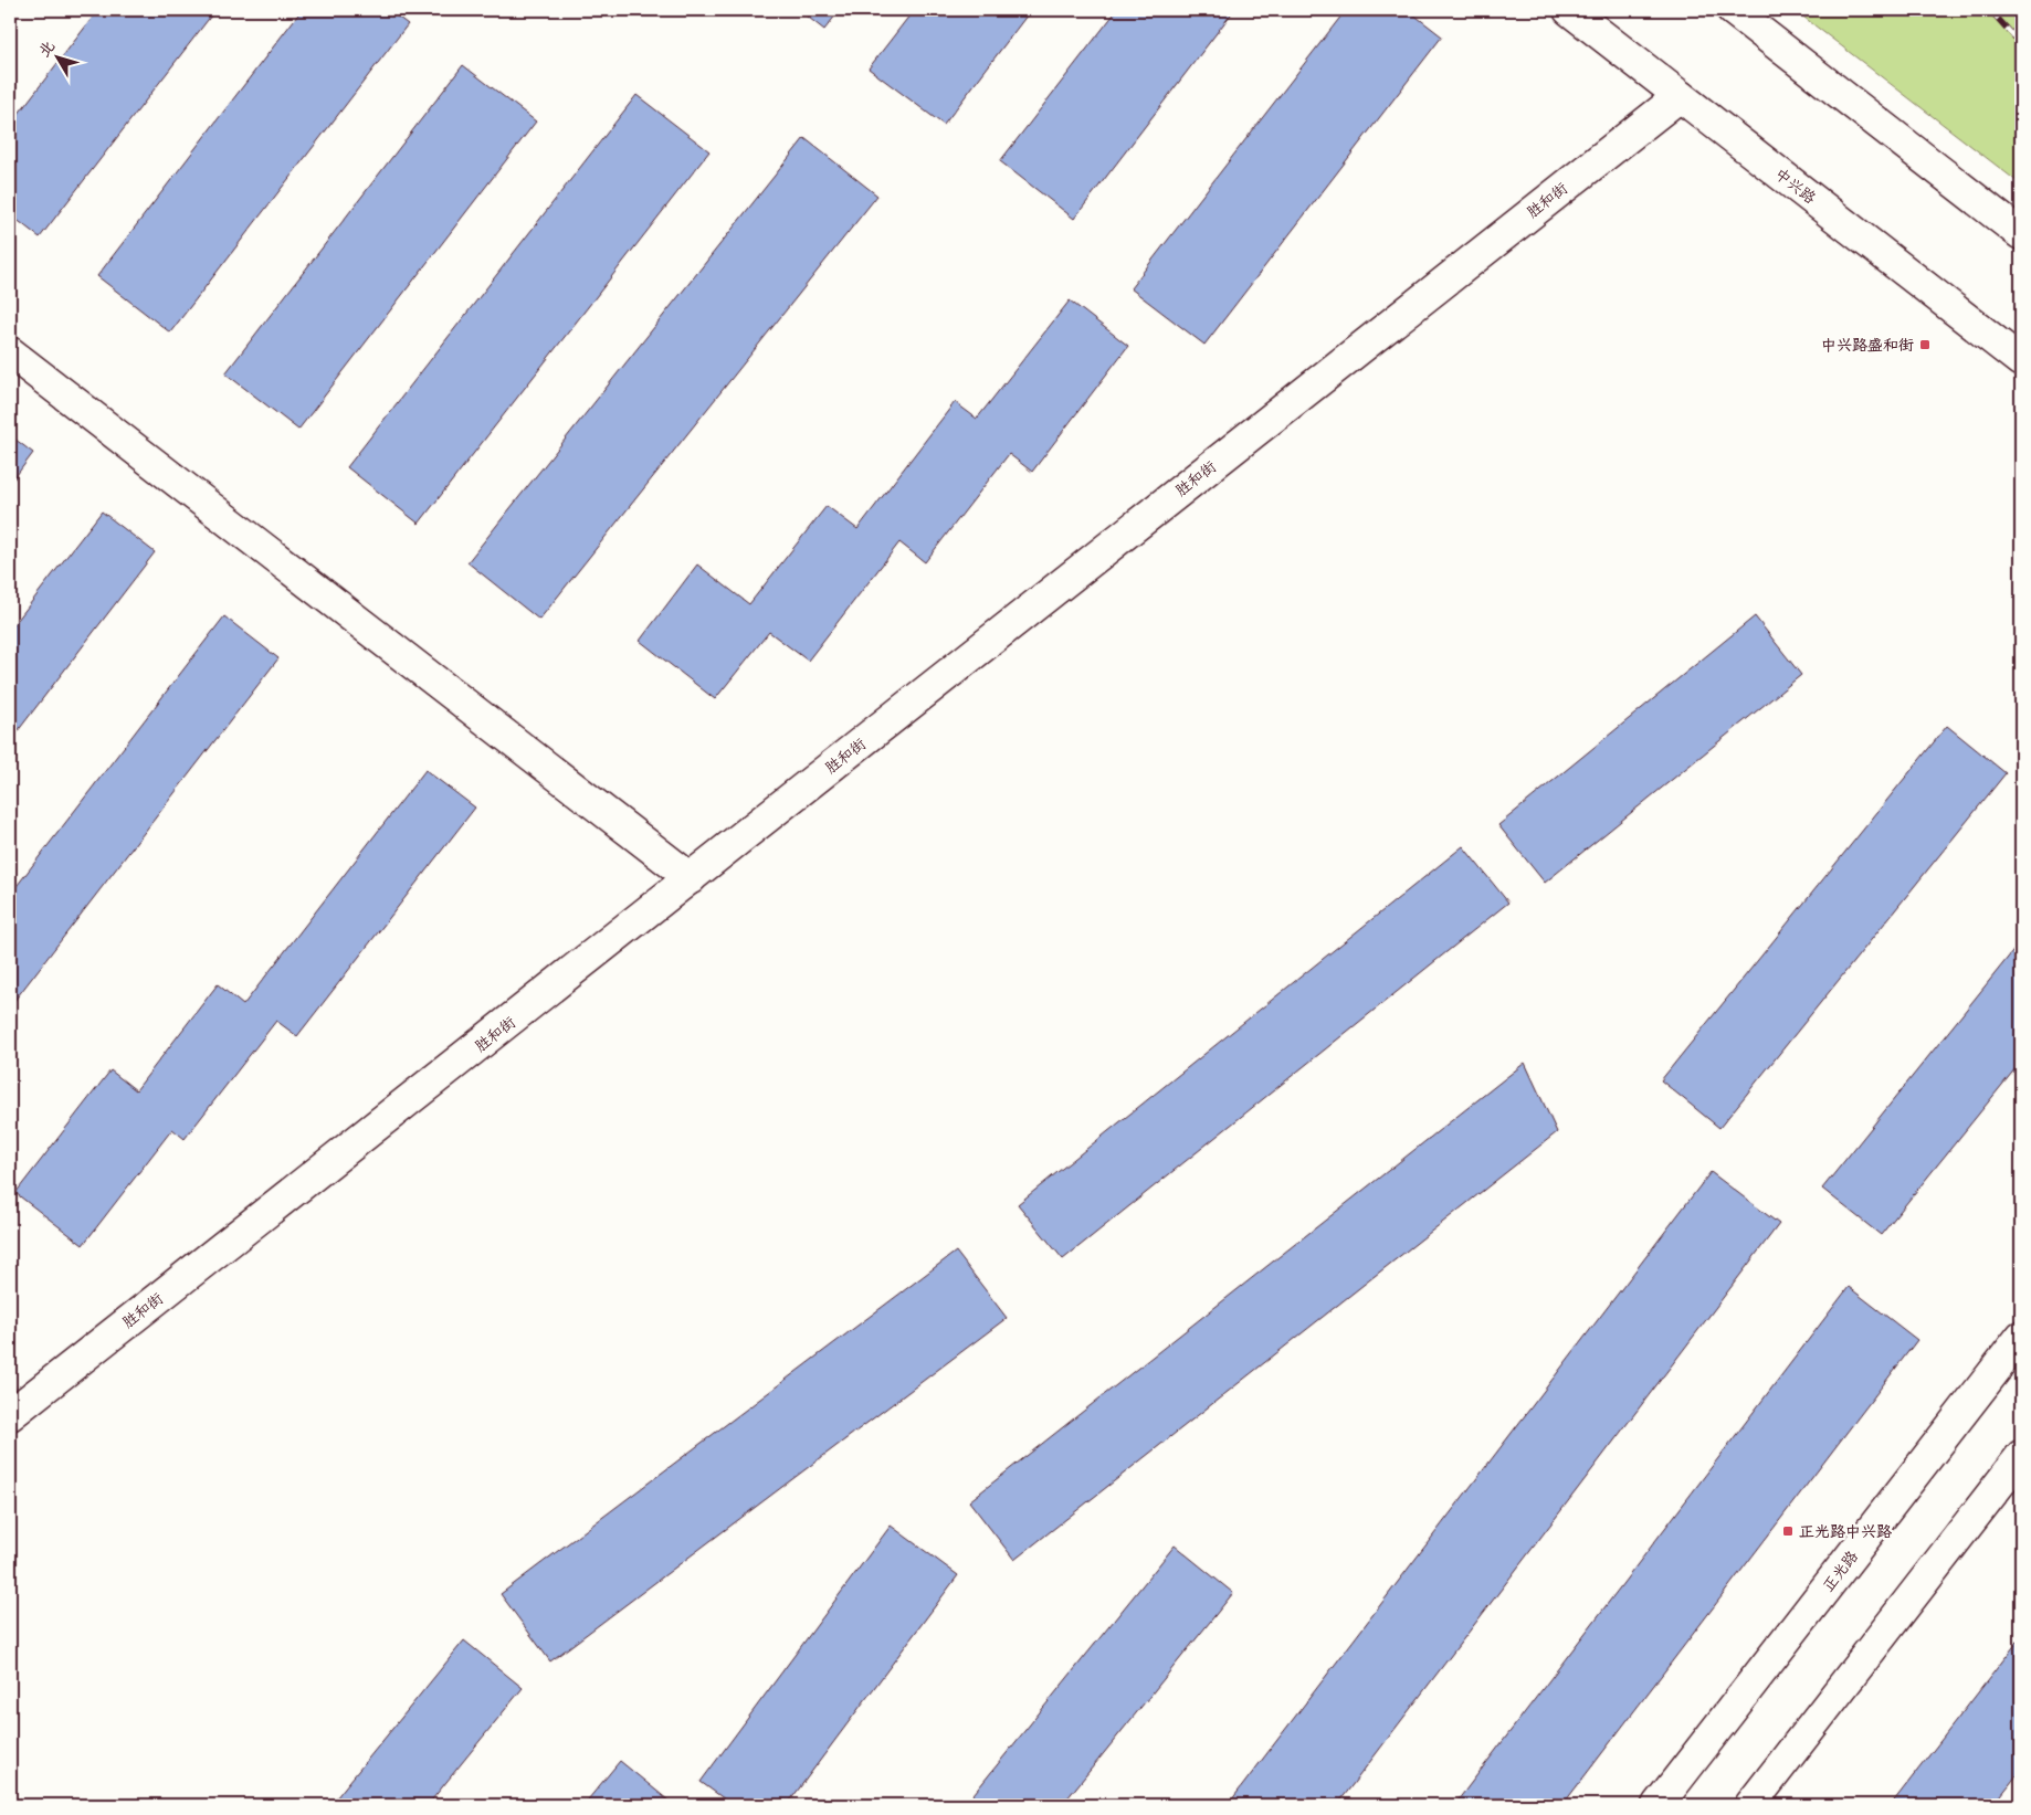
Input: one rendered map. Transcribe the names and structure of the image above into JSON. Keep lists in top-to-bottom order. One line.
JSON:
{"streets":{"street":["中兴路","胜和街","正光路"]},"crossings":[["中兴路","胜和街"]],"places":{"transit":["中兴路盛和街","正光路中兴路"]},"north":"top left"}
